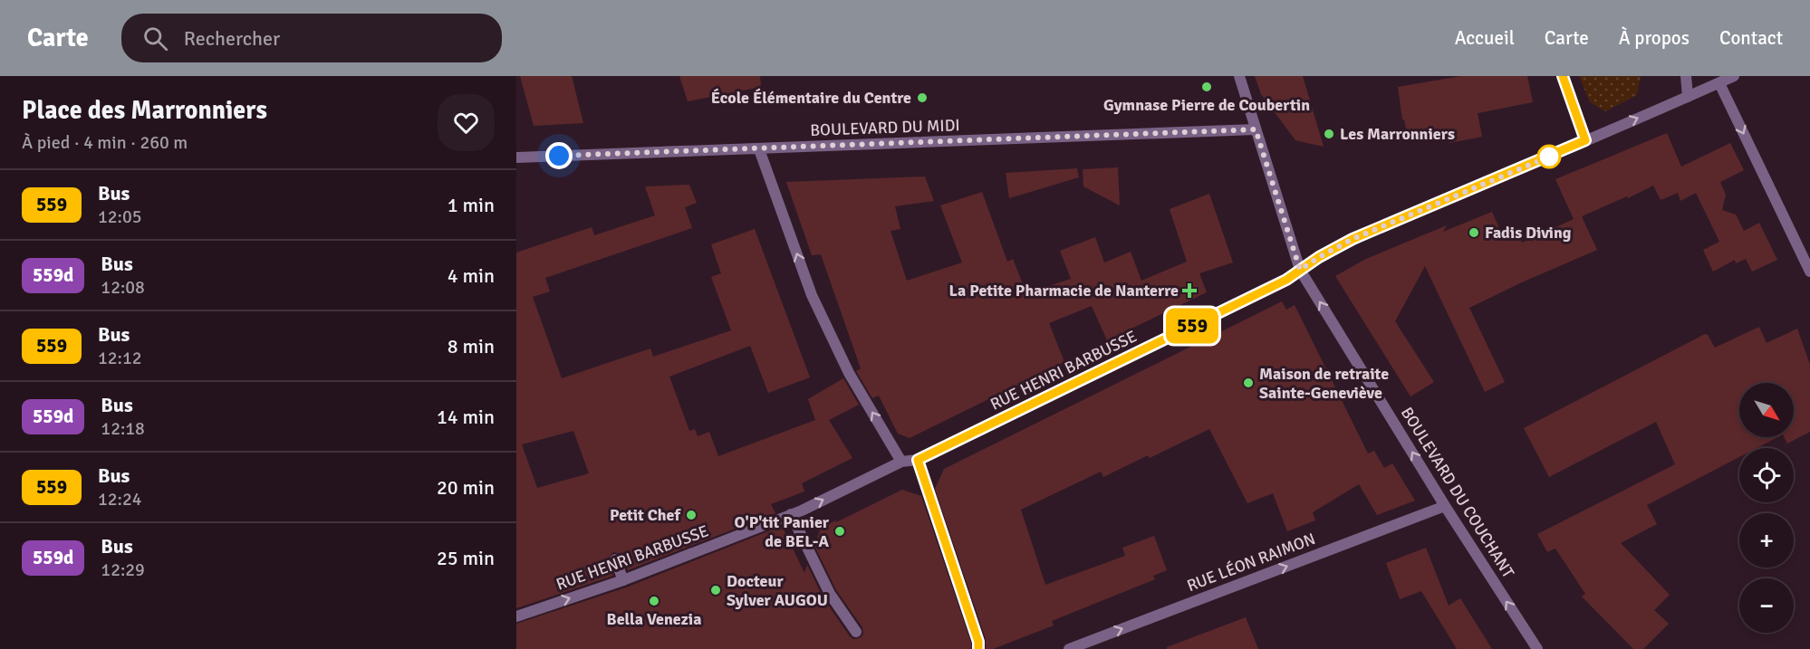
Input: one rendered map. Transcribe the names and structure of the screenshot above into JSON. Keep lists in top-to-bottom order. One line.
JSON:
{"streets":{"street":["BOULEVARD DU MIDI","RUE HENRI BARBUSSE","BOULEVARD DU COUCHANT","RUE LÉON RAIMON"]},"crossings":[["BOULEVARD DU MIDI","BOULEVARD DU COUCHANT"],["RUE HENRI BARBUSSE","BOULEVARD DU COUCHANT"],["BOULEVARD DU COUCHANT","RUE LÉON RAIMON"]],"one_way":["BOULEVARD DU COUCHANT","RUE LÉON RAIMON"],"places":{"other":["Gymnase Pierre de Coubertin","École Élémentaire du Centre","Les Marronniers","Fadis Diving","Maison de retraite Sainte-Geneviève","Petit Chef","O'P'tit Panier de BEL-A","Docteur Sylver AUGOU","Bella Venezia"],"health":["La Petite Pharmacie de Nanterre"]},"lines":["bus line 559"],"north":"bottom right","page":{"header":"Carte","search":"Rechercher","nav":["Accueil","Carte","À propos","Contact"],"heading":["Place des Marronniers","À pied · 4 min · 260 m"],"on_map":"559","list":[{"mark":"559","name":"Bus","note":"12:05","value":"1 min"},{"mark":"559d","name":"Bus","note":"12:08","value":"4 min"},{"mark":"559","name":"Bus","note":"12:12","value":"8 min"},{"mark":"559d","name":"Bus","note":"12:18","value":"14 min"},{"mark":"559","name":"Bus","note":"12:24","value":"20 min"},{"mark":"559d","name":"Bus","note":"12:29","value":"25 min"}],"map_buttons":["+","−"]}}
